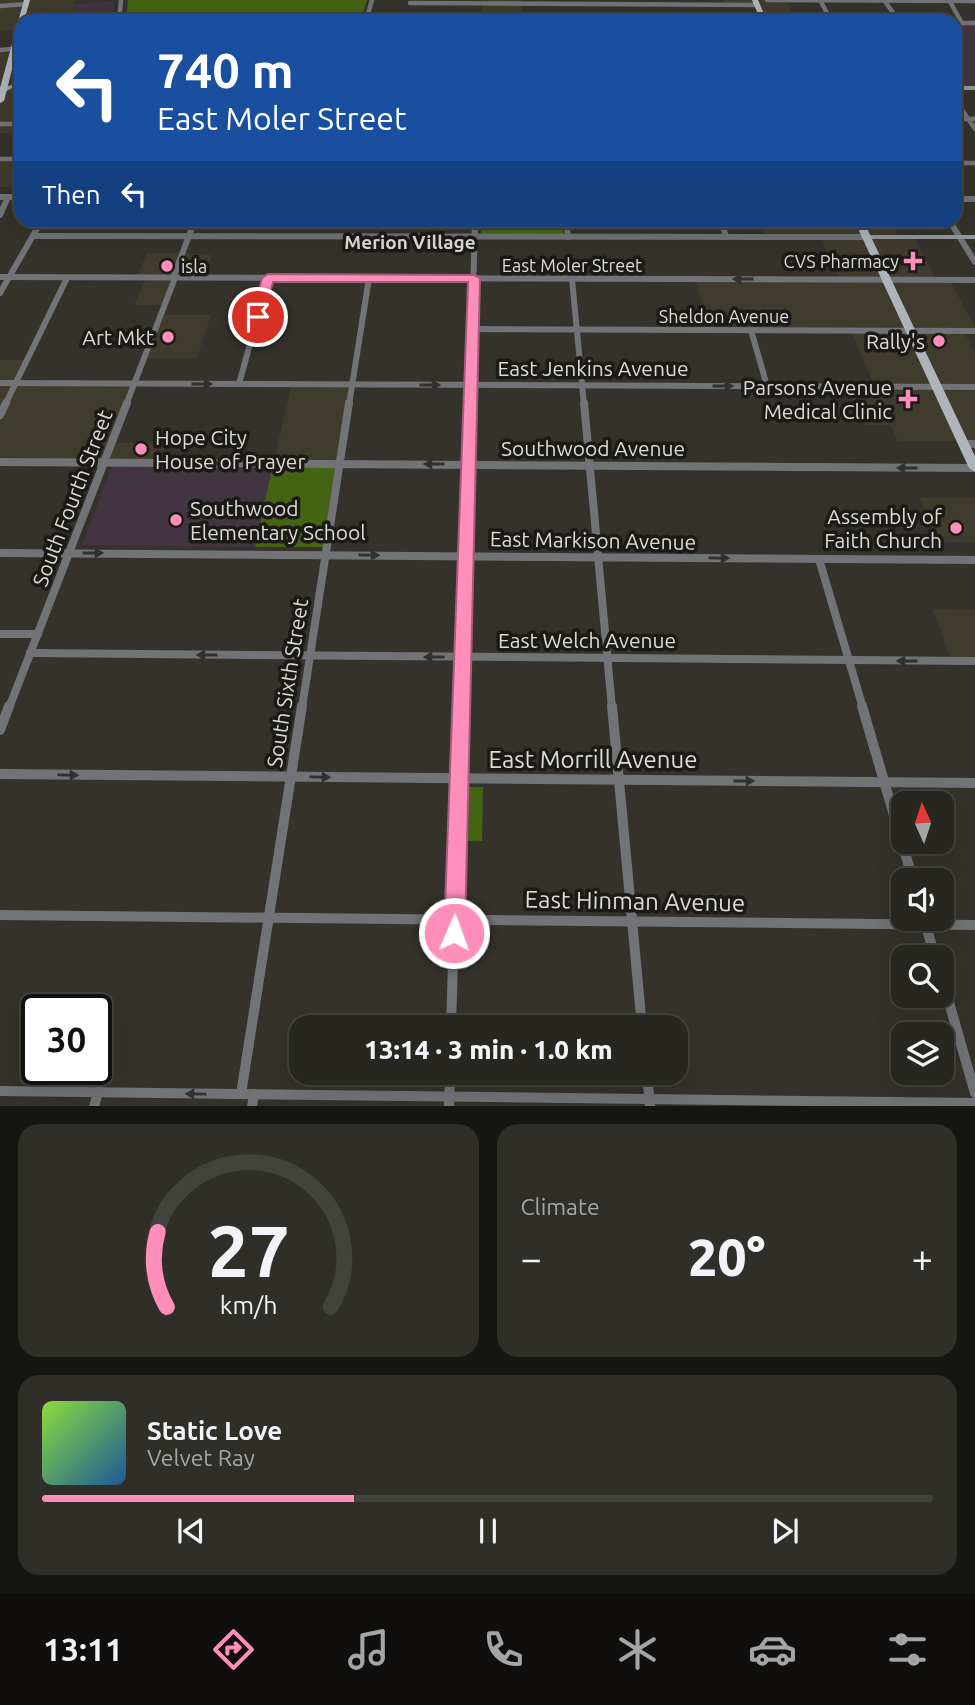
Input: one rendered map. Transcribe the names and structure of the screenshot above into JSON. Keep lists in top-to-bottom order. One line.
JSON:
{"streets":{"street":["East Moler Street","Sheldon Avenue","East Jenkins Avenue","Southwood Avenue","South Fourth Street","East Markison Avenue","East Welch Avenue","South Sixth Street","East Morrill Avenue","East Hinman Avenue"]},"crossings":[["East Moler Street","South Fourth Street"],["East Moler Street","South Sixth Street"],["East Jenkins Avenue","South Fourth Street"],["East Jenkins Avenue","South Sixth Street"],["Southwood Avenue","South Fourth Street"],["Southwood Avenue","South Sixth Street"],["South Fourth Street","East Markison Avenue"],["South Fourth Street","East Welch Avenue"],["East Markison Avenue","South Sixth Street"],["East Welch Avenue","South Sixth Street"],["South Sixth Street","East Morrill Avenue"],["South Sixth Street","East Hinman Avenue"]],"one_way":["East Jenkins Avenue","Southwood Avenue","East Markison Avenue","East Welch Avenue","East Morrill Avenue"],"districts":["Merion Village"],"places":{"health":["CVS Pharmacy","Parsons Avenue Medical Clinic"],"other":["isla","Art Mkt","Rally's","Hope City House of Prayer","Southwood Elementary School","Assembly of Faith Church"]},"north":"top","page":{"turn":["740 m","East Moler Street"],"then":"Then","limit":"30","trip":"13:14 · 3 min · 1.0 km","tile":"Climate","heat":["−","20°","+"],"song":["Static Love","Velvet Ray"],"tabs":"13:11","gauge":["27","km/h"]}}
